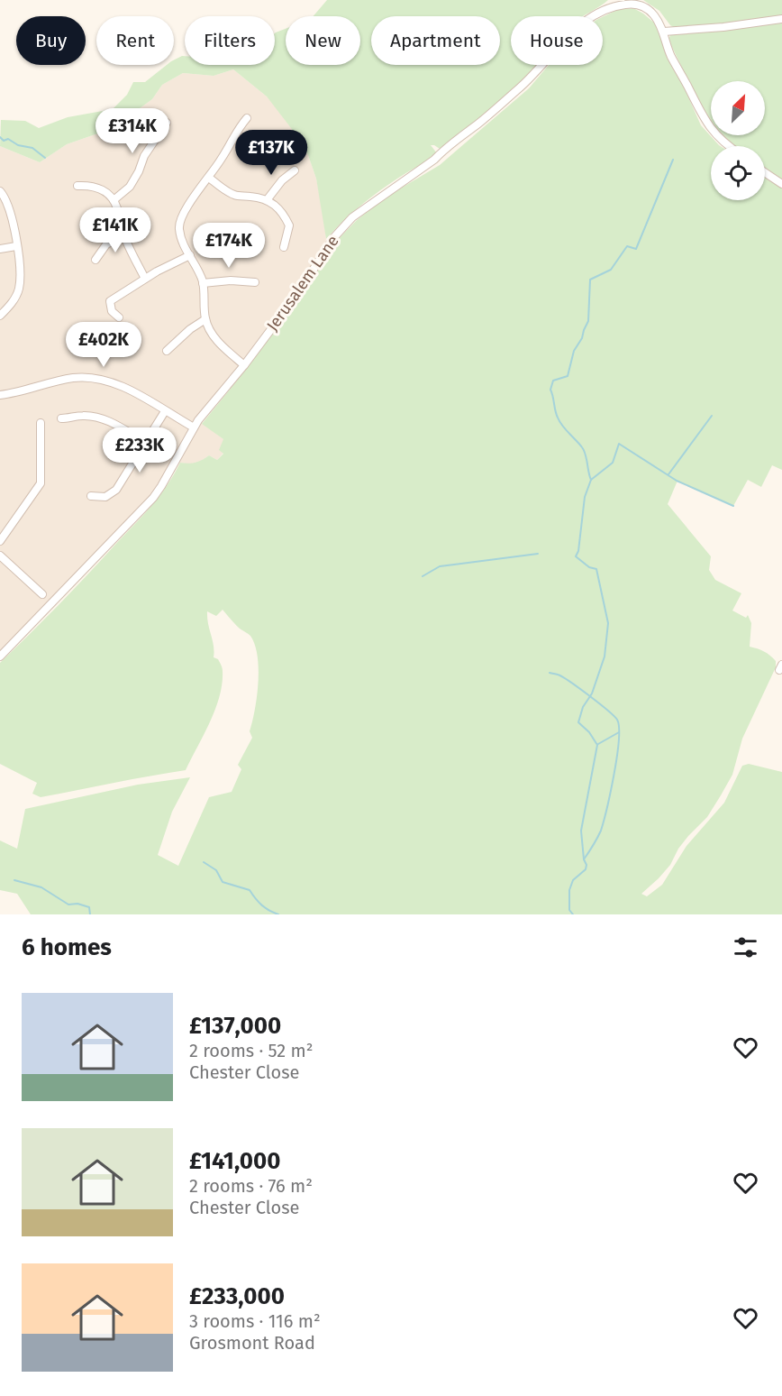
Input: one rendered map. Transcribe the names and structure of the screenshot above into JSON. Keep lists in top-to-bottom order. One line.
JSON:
{"streets":{"street":["Jerusalem Lane"]},"north":"top right","page":{"chip":["Buy","Rent","Filters","New","Apartment","House"],"price":["£314K","£137K","£141K","£174K","£402K","£233K"],"heading":"6 homes","list":[{"name":"£137,000","note":"2 rooms · 52 m² · Chester Close"},{"name":"£141,000","note":"2 rooms · 76 m² · Chester Close"},{"name":"£233,000","note":"3 rooms · 116 m² · Grosmont Road"}]}}
